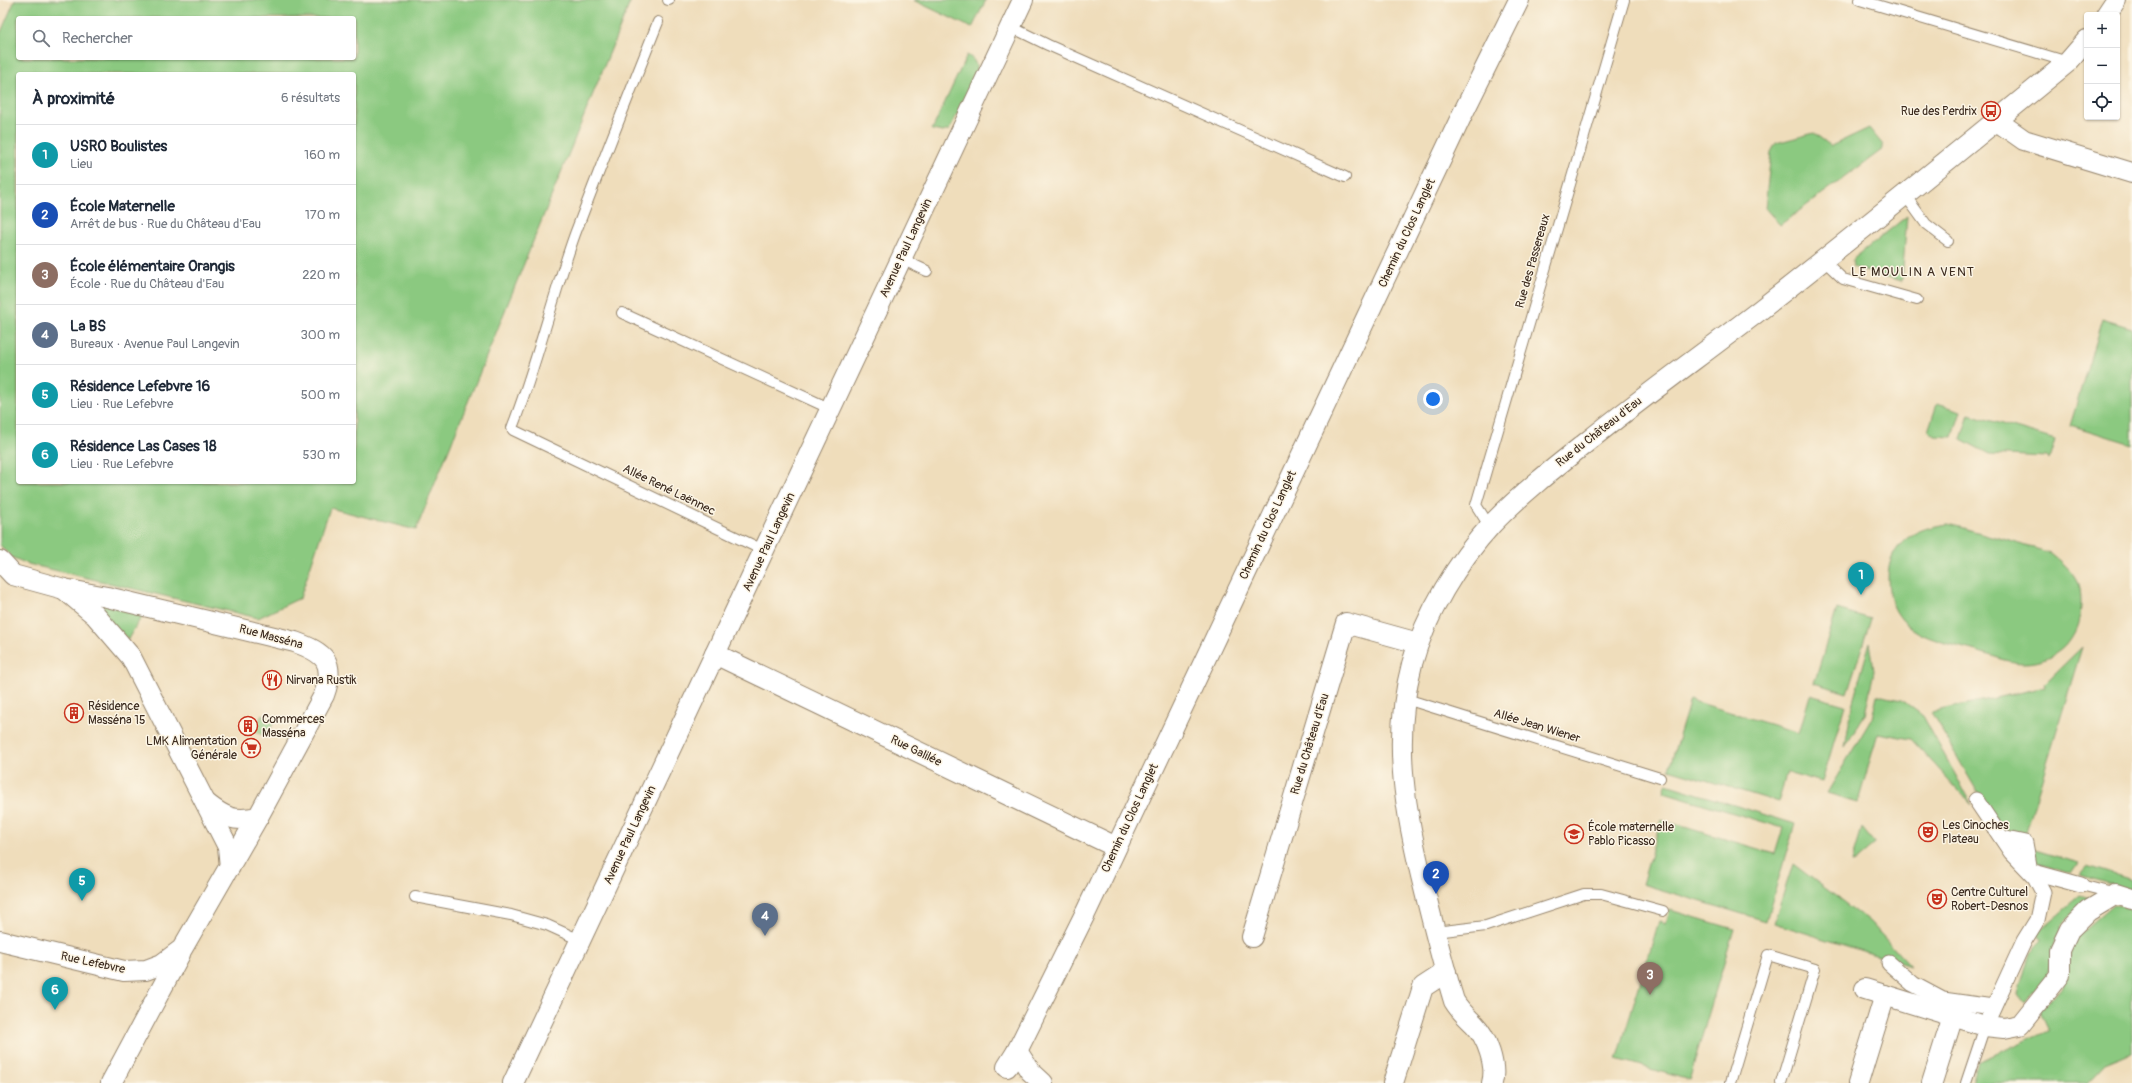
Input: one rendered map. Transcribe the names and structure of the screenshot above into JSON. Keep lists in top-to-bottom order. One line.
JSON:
{"streets":{"street":["Chemin du Clos Langlet","Avenue Paul Langevin","Rue du Château d'Eau","Rue Masséna","Rue Galilée","Rue Lefebvre"],"lane":["Rue des Passereaux","Allée René Laënnec","Allée Jean Wiener"]},"crossings":[["Chemin du Clos Langlet","Rue Galilée"],["Avenue Paul Langevin","Allée René Laënnec"],["Avenue Paul Langevin","Rue Galilée"],["Rue des Passereaux","Rue du Château d'Eau"],["Rue du Château d'Eau","Allée Jean Wiener"],["Rue Masséna","Rue Lefebvre"]],"districts":["LE MOULIN A VENT"],"places":{"bus stop":["Rue des Perdrix"],"restaurant":["Nirvana Rustik"],"building":["Résidence Masséna 15","Commerces Masséna"],"supermarket":["LMK Alimentation Générale"],"theatre":["Les Cinoches Plateau","Centre Culturel Robert-Desnos"],"school or university":["École maternelle Pablo Picasso"]},"page":{"map_buttons":["+","−"],"search":"Rechercher","heading":["À proximité","6 résultats"],"list":[{"mark":"1","name":"USRO Boulistes","note":"Lieu","value":"160 m"},{"mark":"2","name":"École Maternelle","note":"Arrêt de bus · Rue du Château d'Eau","value":"170 m"},{"mark":"3","name":"École élémentaire Orangis","note":"École · Rue du Château d'Eau","value":"220 m"},{"mark":"4","name":"La BS","note":"Bureaux · Avenue Paul Langevin","value":"300 m"},{"mark":"5","name":"Résidence Lefebvre 16","note":"Lieu · Rue Lefebvre","value":"500 m"},{"mark":"6","name":"Résidence Las Cases 18","note":"Lieu · Rue Lefebvre","value":"530 m"}],"pins":["1","2","5","4","3","6"]}}
